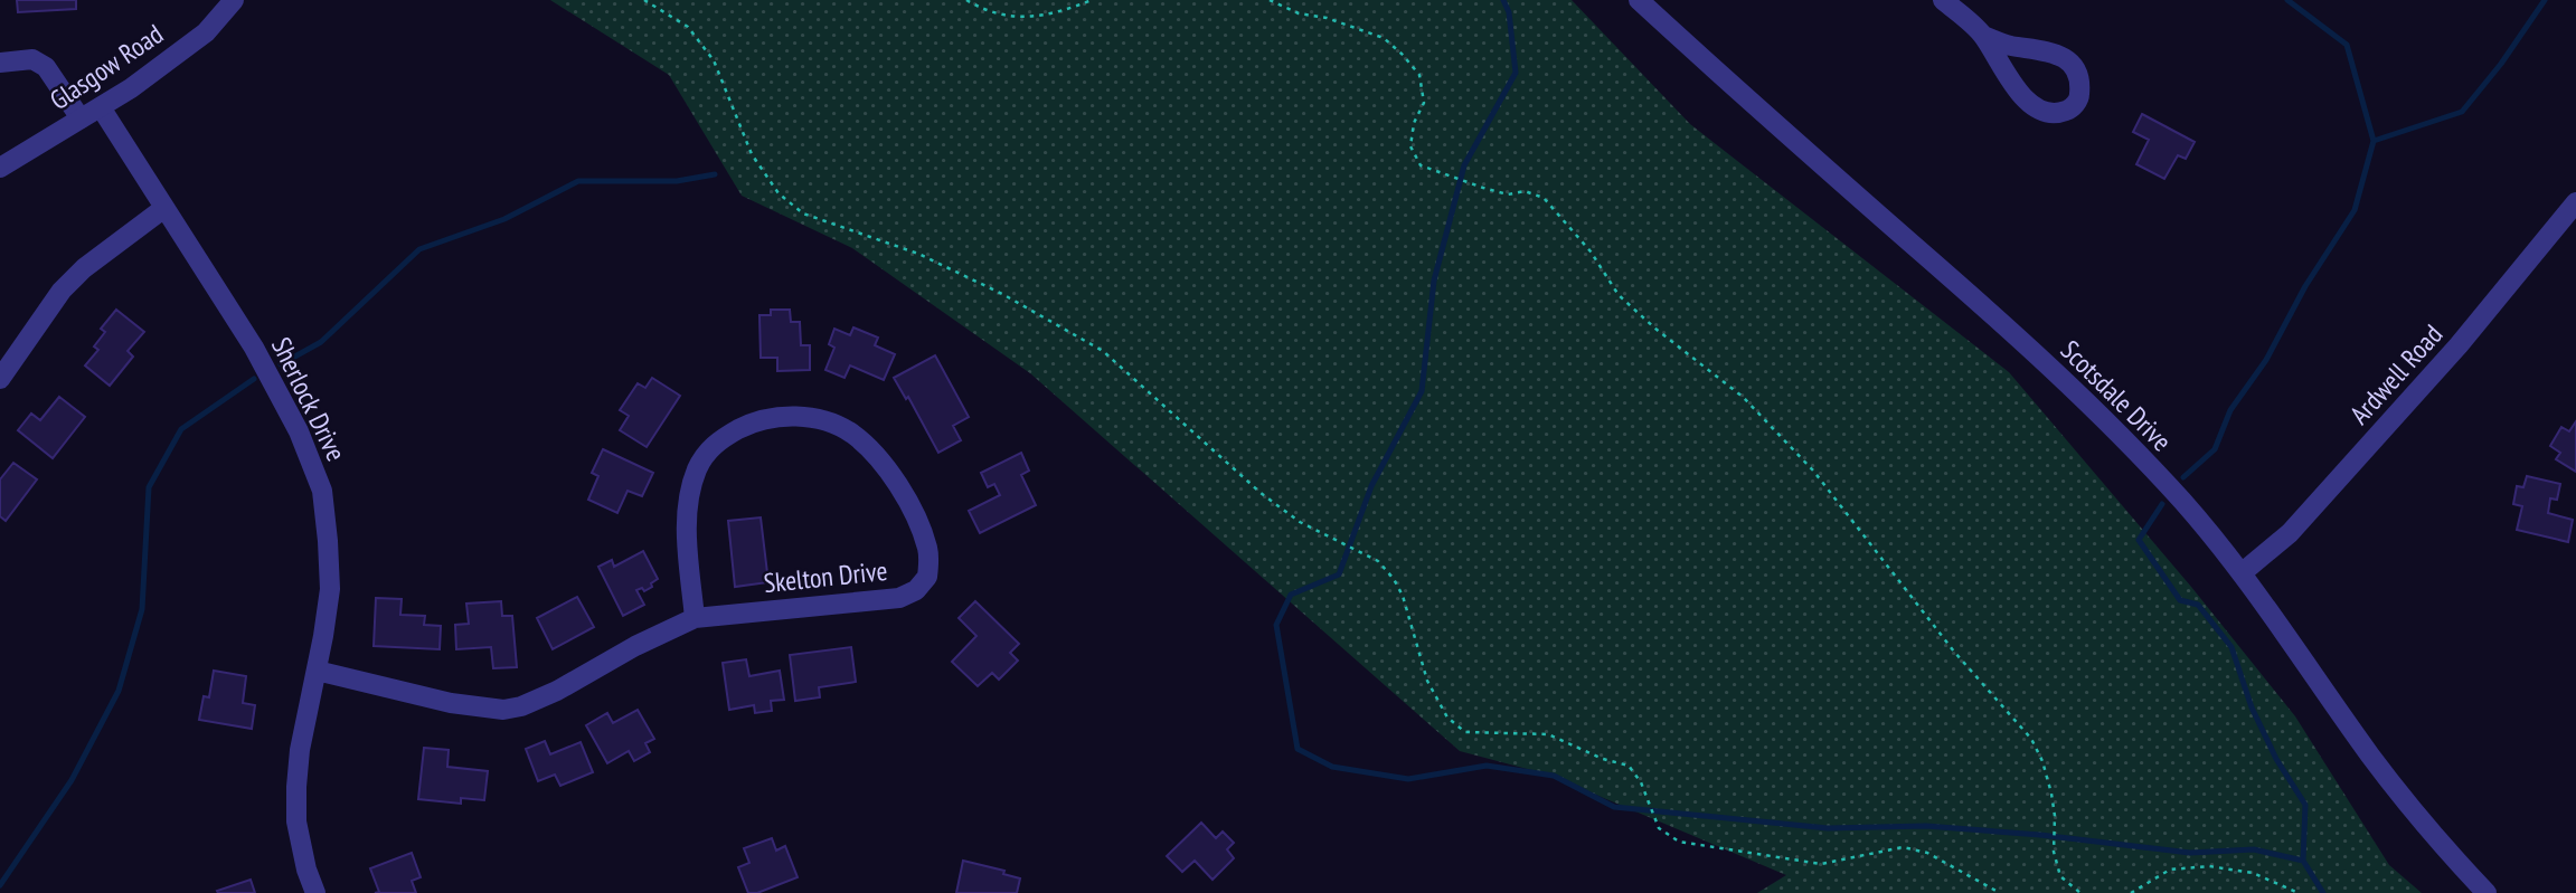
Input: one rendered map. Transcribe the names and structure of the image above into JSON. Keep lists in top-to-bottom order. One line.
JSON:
{"streets":{"street":["Glasgow Road","Ardwell Road","Scotsdale Drive","Sherlock Drive","Skelton Drive"]},"crossings":[["Glasgow Road","Sherlock Drive"],["Ardwell Road","Scotsdale Drive"],["Sherlock Drive","Skelton Drive"]]}
